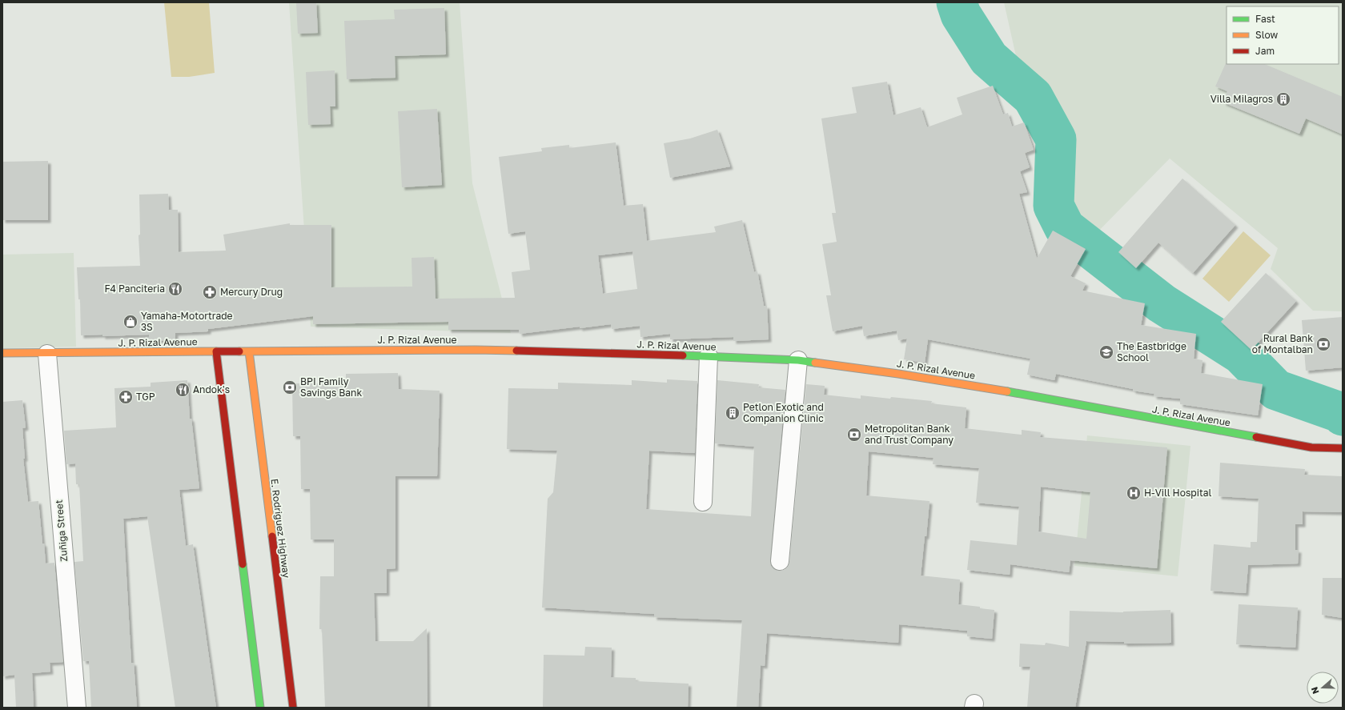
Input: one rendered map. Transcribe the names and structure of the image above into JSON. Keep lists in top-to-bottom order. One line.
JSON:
{"streets":{"main road":["J. P. Rizal Avenue","E. Rodriguez Highway"],"street":["Zuñiga Street"]},"crossings":[["J. P. Rizal Avenue","E. Rodriguez Highway"],["J. P. Rizal Avenue","Zuñiga Street"]],"places":{"building":["Villa Milagros","Petlon Exotic and Companion Clinic"],"restaurant":["F4 Panciteria","Andok's"],"pharmacy":["Mercury Drug","TGP"],"shop":["Yamaha-Motortrade 3S"],"bank":["Rural Bank of Montalban","BPI Family Savings Bank","Metropolitan Bank and Trust Company"],"school or university":["The Eastbridge School"],"hospital":["H-Vill Hospital"]},"legend":["Fast","Slow","Jam"],"north":"left"}
